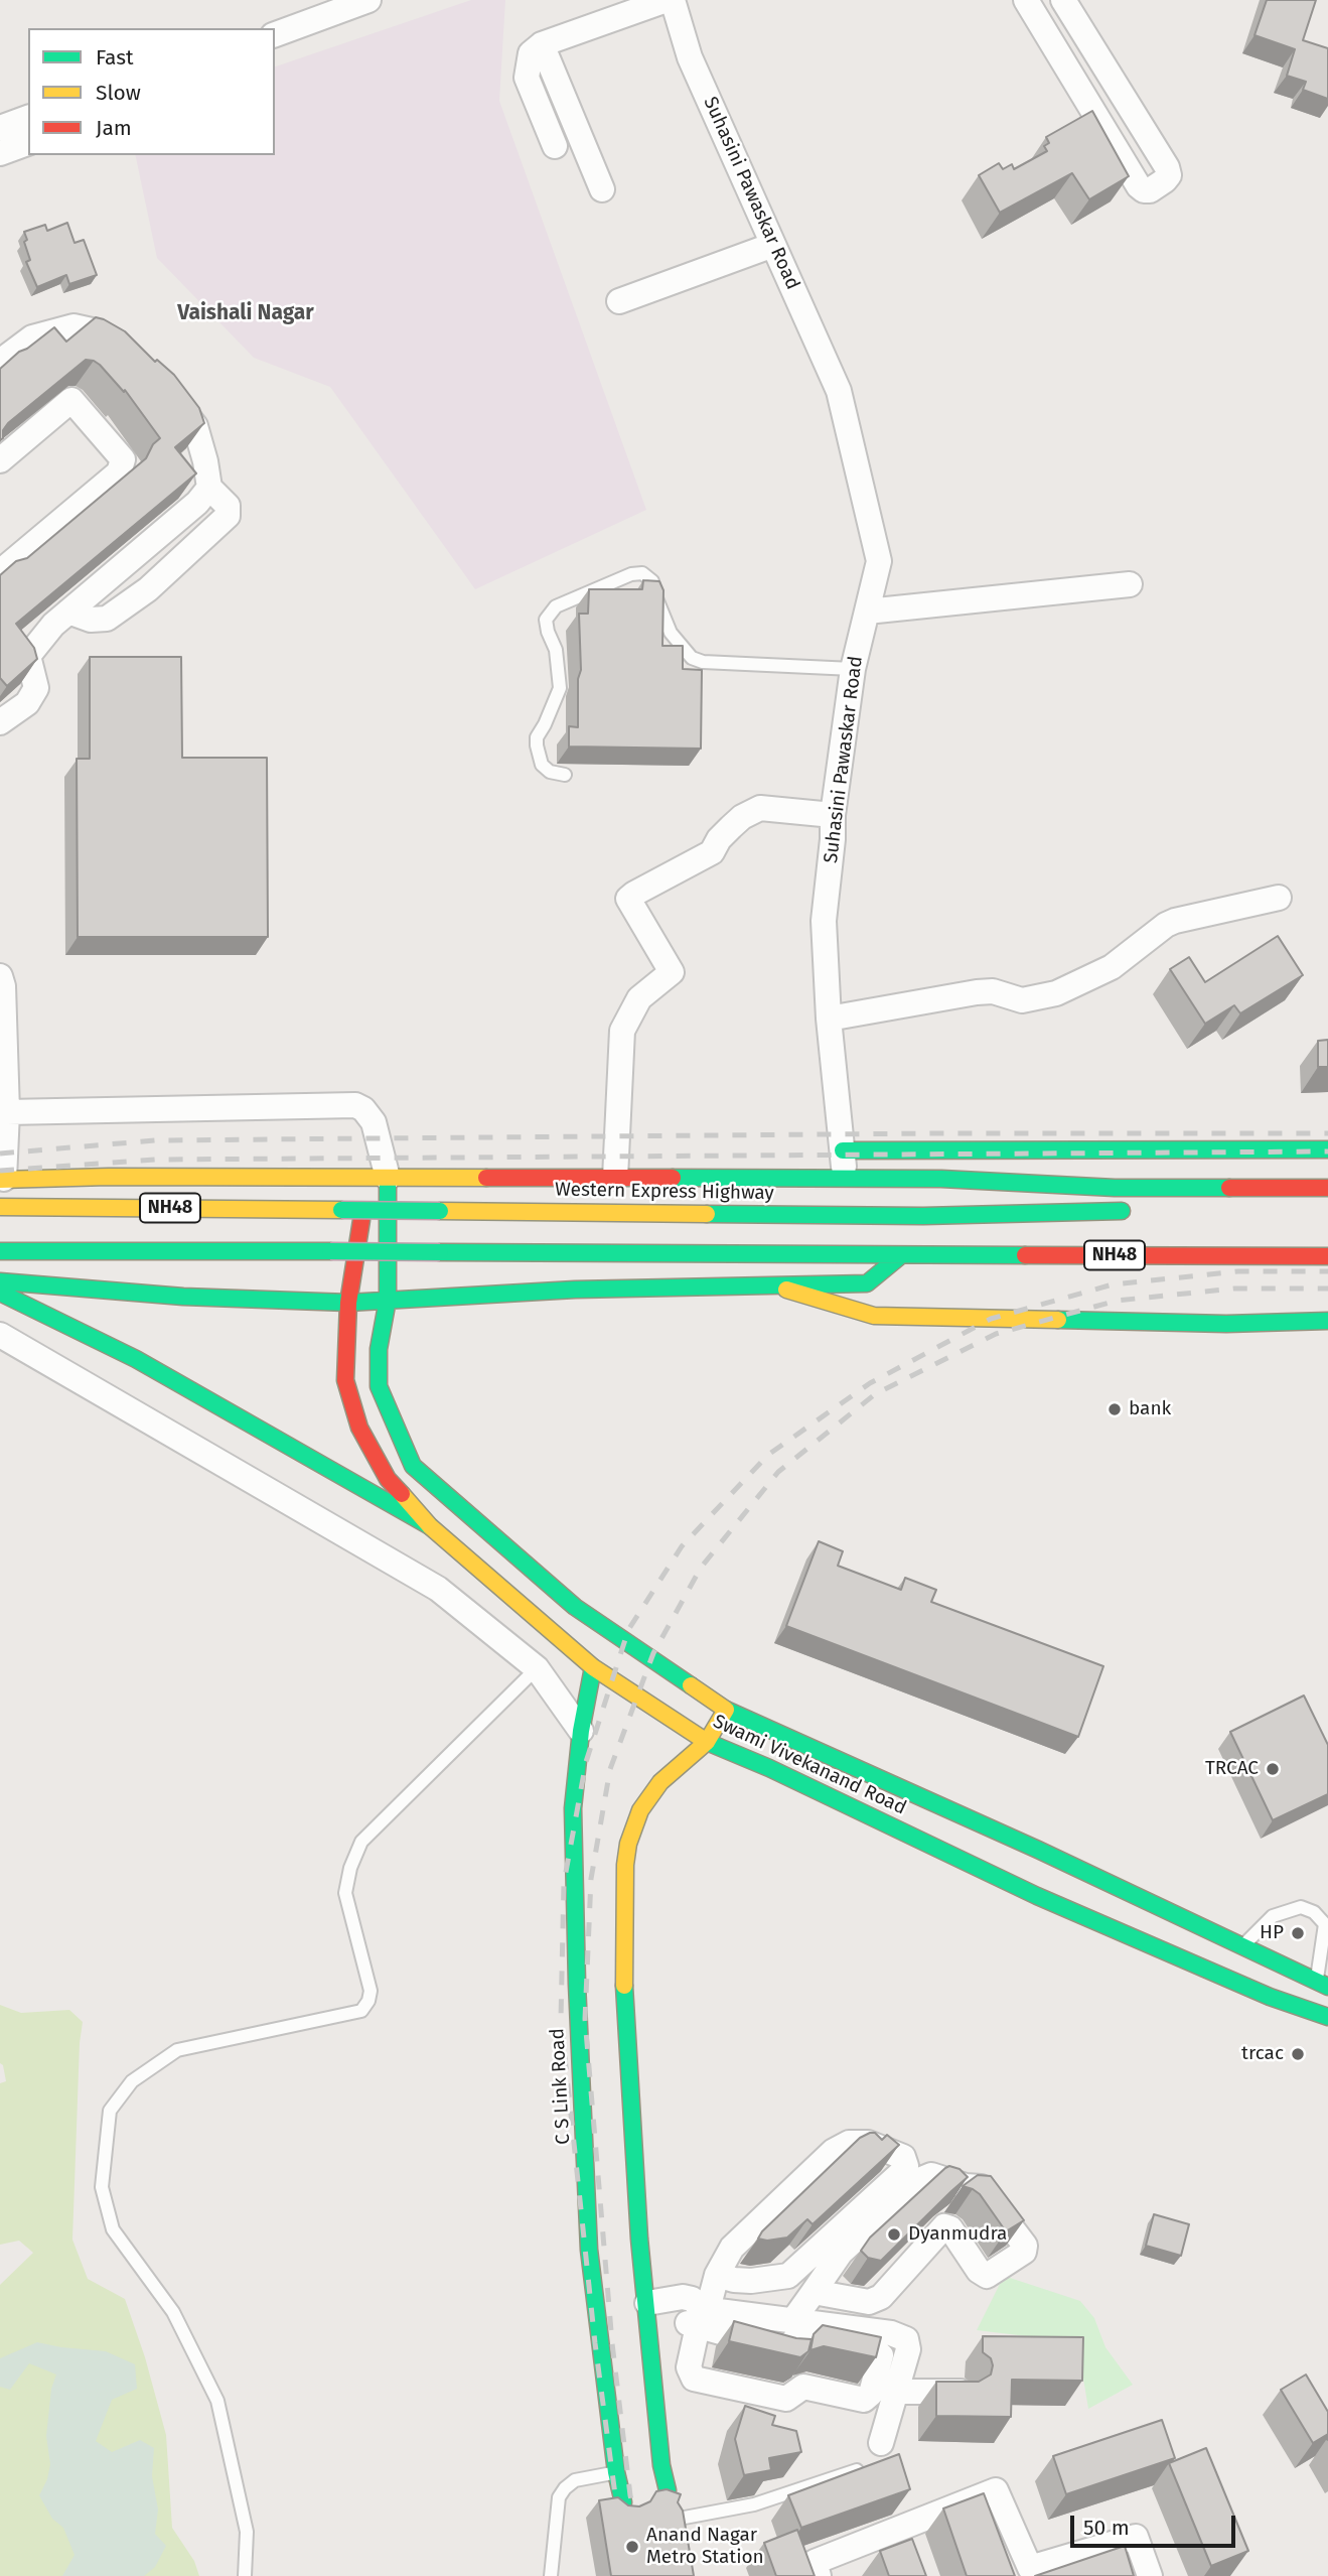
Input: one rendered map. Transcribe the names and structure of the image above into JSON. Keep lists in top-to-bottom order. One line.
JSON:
{"streets":{"main road":["Western Express Highway","NH48","Swami Vivekanand Road","C S Link Road"],"street":["Suhasini Pawaskar Road"]},"crossings":[["Swami Vivekanand Road","C S Link Road"]],"districts":["Vaishali Nagar"],"places":["bank","TRCAC","HP","trcac","Dyanmudra","Anand Nagar Metro Station"],"legend":["Fast","Slow","Jam"],"scale_bar":"50 m"}
